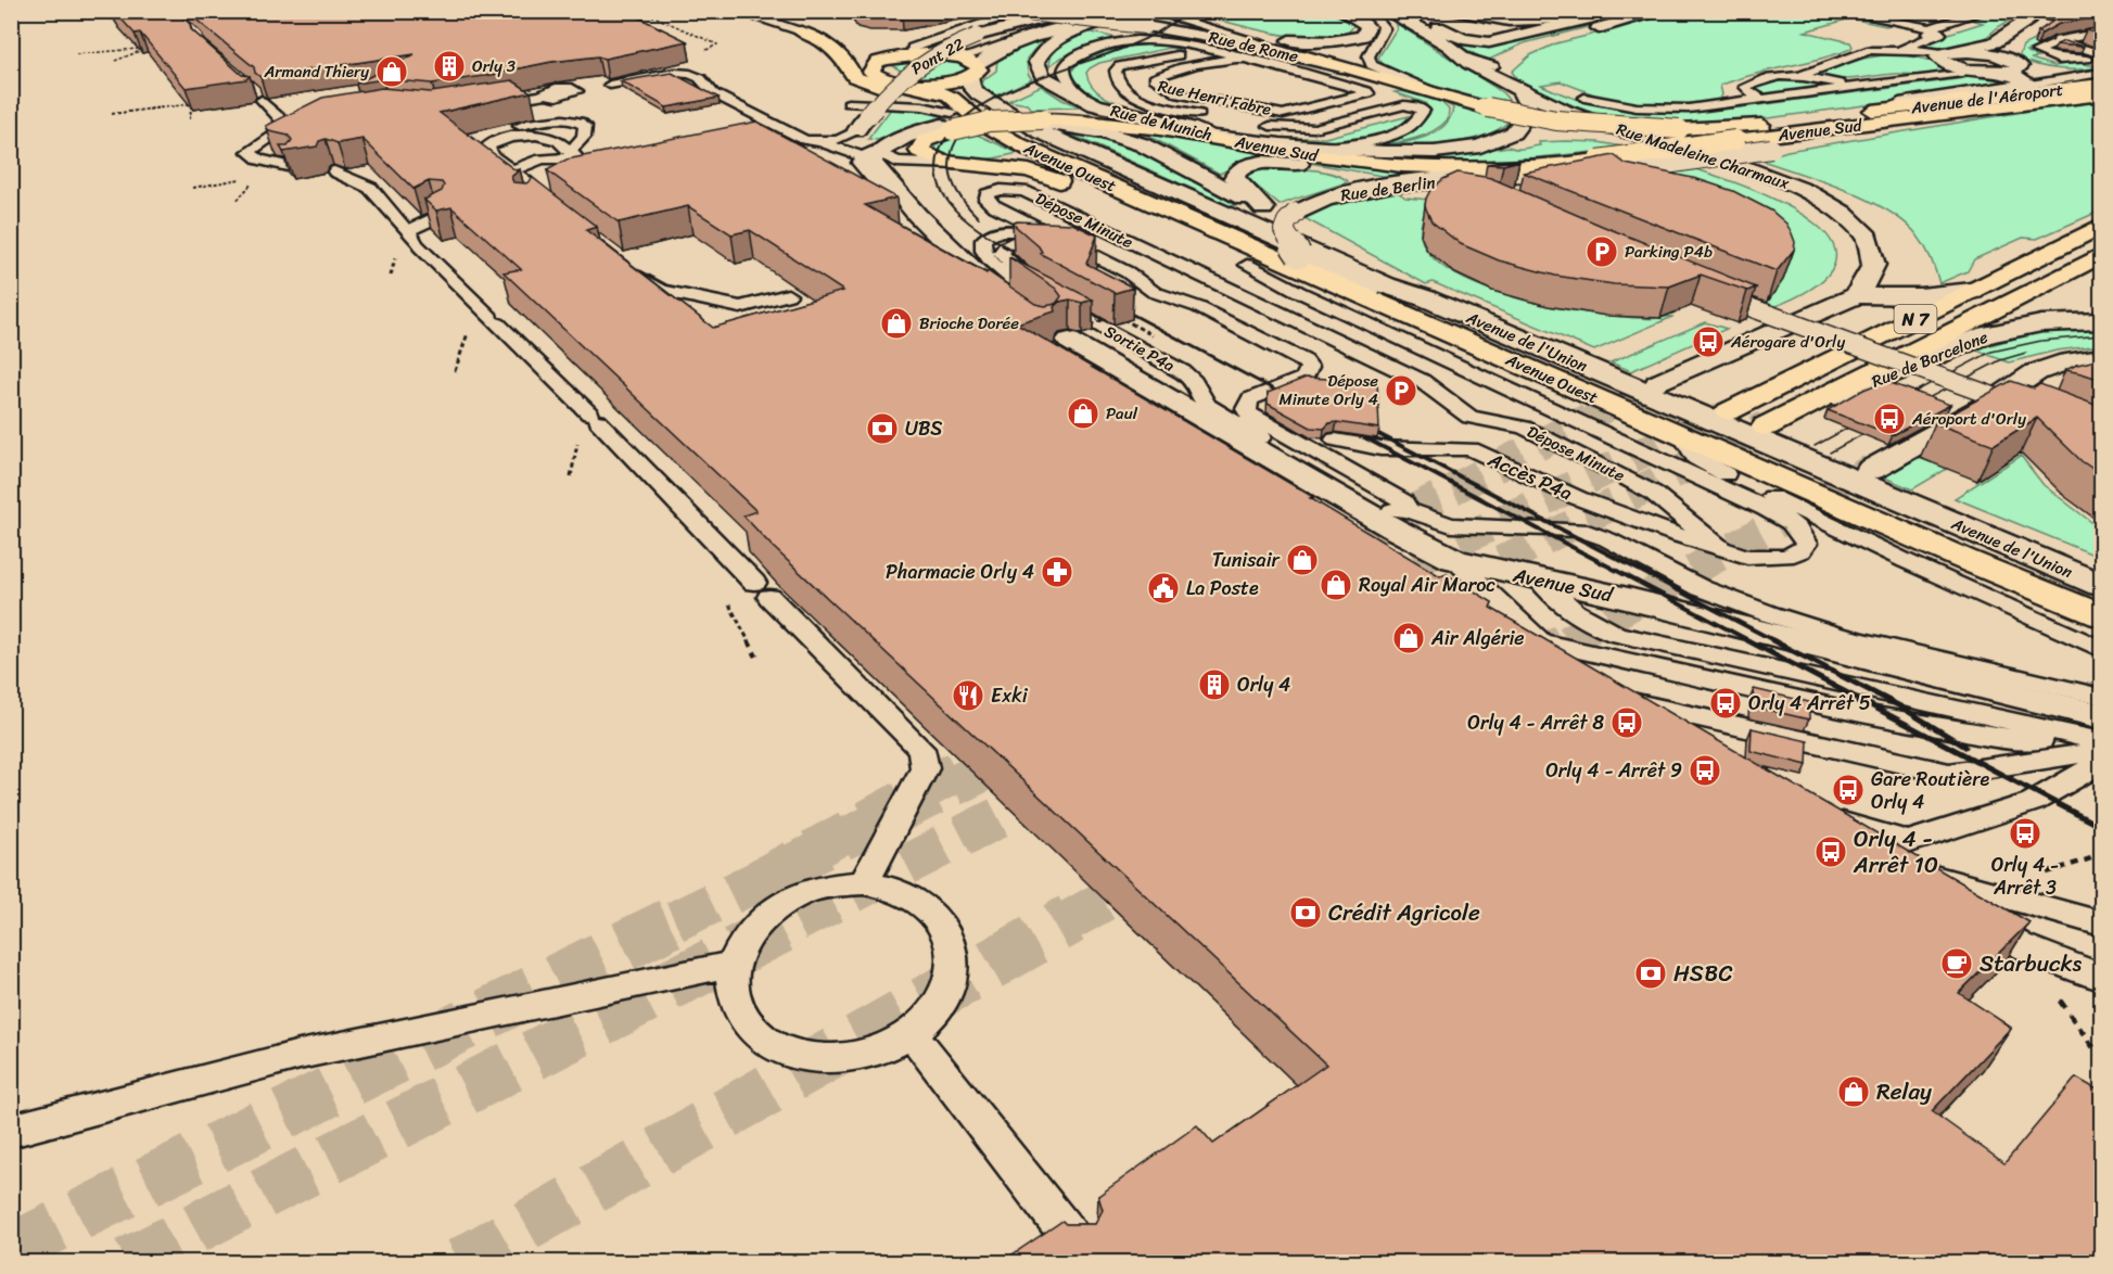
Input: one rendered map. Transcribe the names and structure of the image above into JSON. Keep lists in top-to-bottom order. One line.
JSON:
{"streets":{"main road":["Avenue de l'Aéroport","Avenue Sud","Avenue Ouest","N 7"],"street":["Rue de Rome","Pont 22","Rue de Munich","Rue Madeleine Charmaux","Rue de Berlin","Avenue de l'Union","Rue de Barcelone"],"lane":["Rue Henri Fabre","Dépose Minute","Sortie P4a","Accès P4a"]},"crossings":[["Rue de Rome","Rue Henri Fabre"],["Rue de Rome","Rue de Munich"],["Rue Henri Fabre","Rue de Munich"],["Avenue de l'Aéroport","Avenue Sud"],["Rue de Munich","Avenue Sud"],["Rue de Munich","Rue Madeleine Charmaux"],["Avenue Sud","Avenue Ouest"],["Avenue Sud","Rue de Berlin"],["Avenue Ouest","Rue de Berlin"],["Dépose Minute","Sortie P4a"],["Dépose Minute","Accès P4a"],["N 7","Rue de Barcelone"]],"places":{"building":["Orly 3","Orly 4"],"shop":["Armand Thiery","Brioche Dorée","Paul","Tunisair","Royal Air Maroc","Air Algérie","Relay"],"parking":["Parking P4b","Dépose Minute Orly 4"],"bus stop":["Aérogare d'Orly","Aéroport d'Orly","Orly 4 Arrêt 5","Orly 4 - Arrêt 8","Orly 4 - Arrêt 9","Gare Routière Orly 4","Orly 4 - Arrêt 3","Orly 4 - Arrêt 10"],"bank":["UBS","Crédit Agricole","HSBC"],"pharmacy":["Pharmacie Orly 4"],"public building":["La Poste"],"restaurant":["Exki"],"cafe":["Starbucks"]}}
